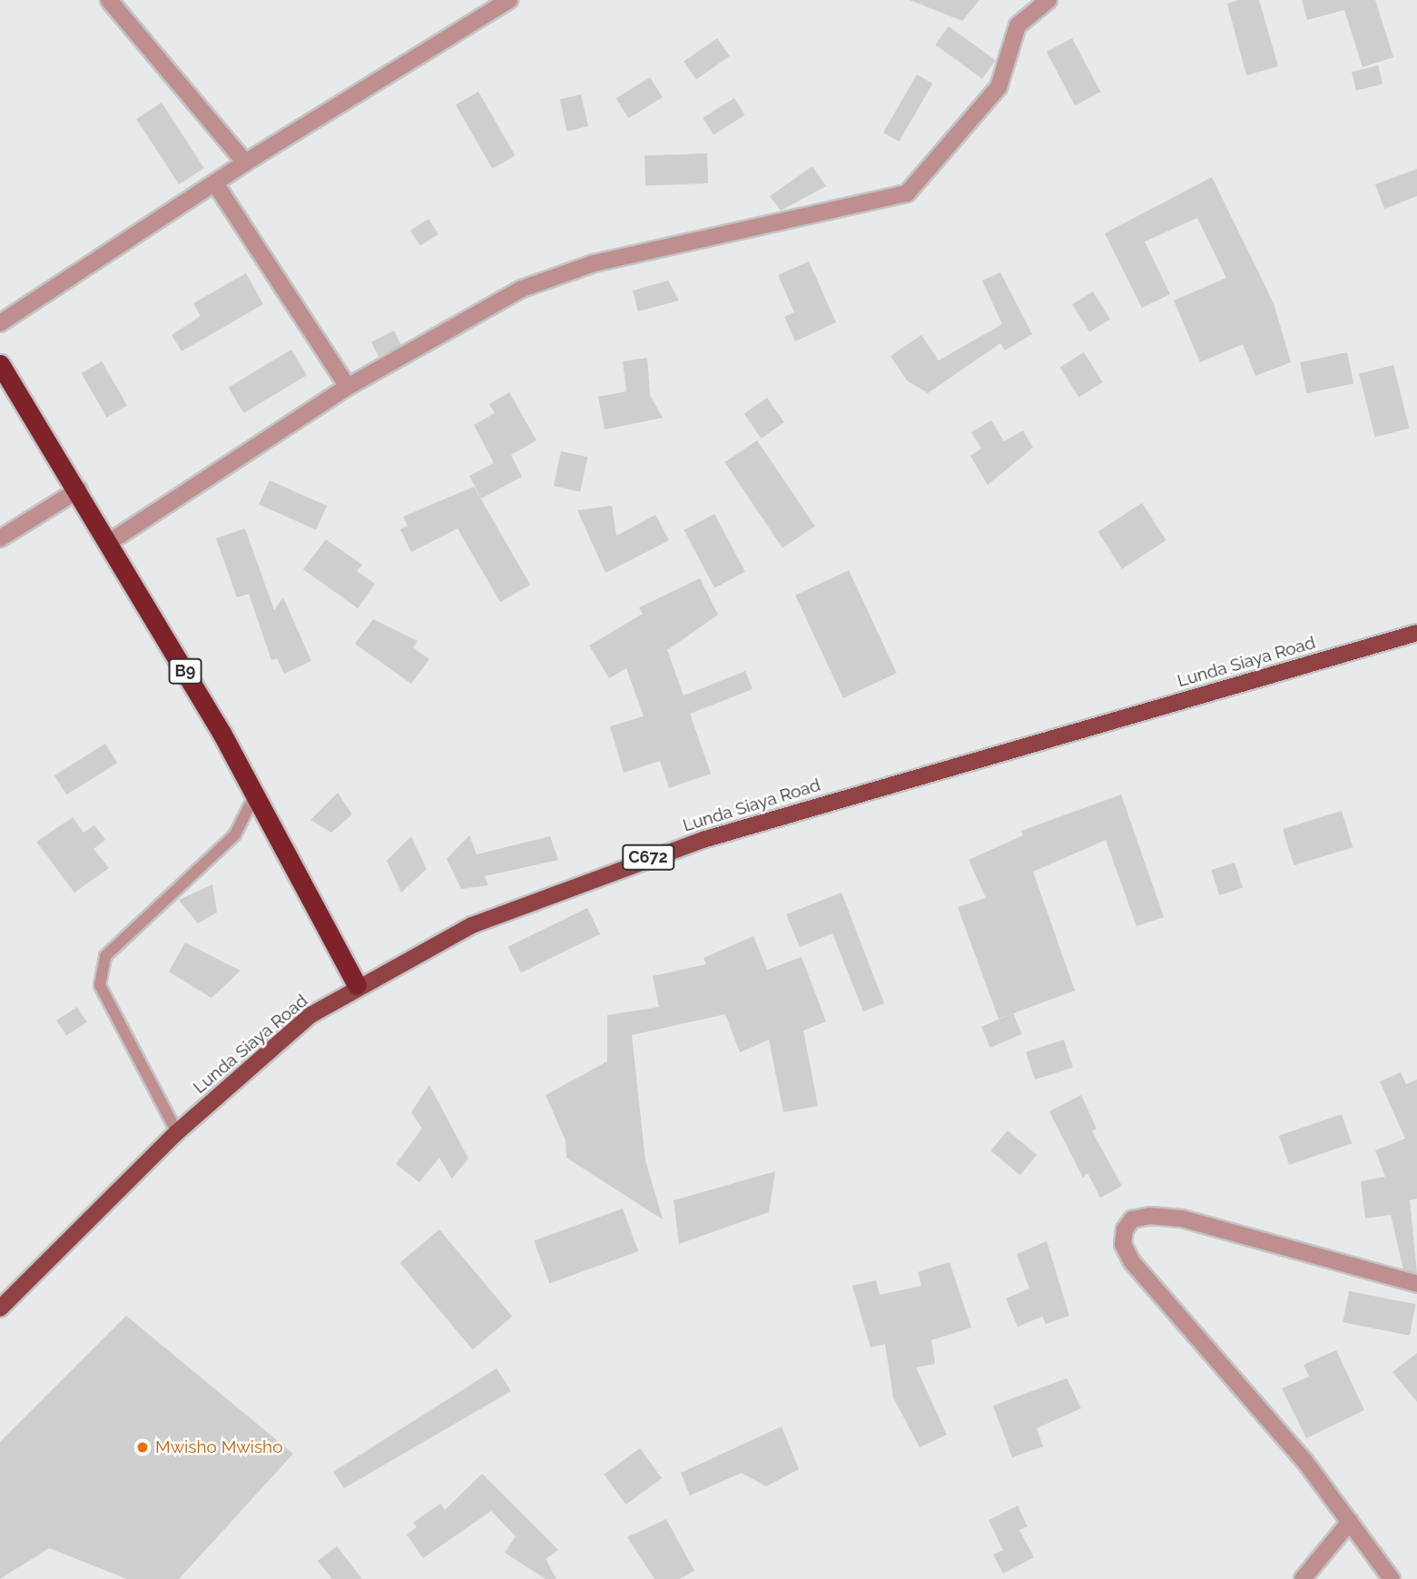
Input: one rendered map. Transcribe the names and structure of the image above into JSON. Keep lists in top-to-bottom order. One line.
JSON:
{"streets":{"highway":["B9"],"main road":["Lunda Siaya Road","C672"]},"crossings":[["Lunda Siaya Road","B9"]],"places":["Mwisho Mwisho"]}
